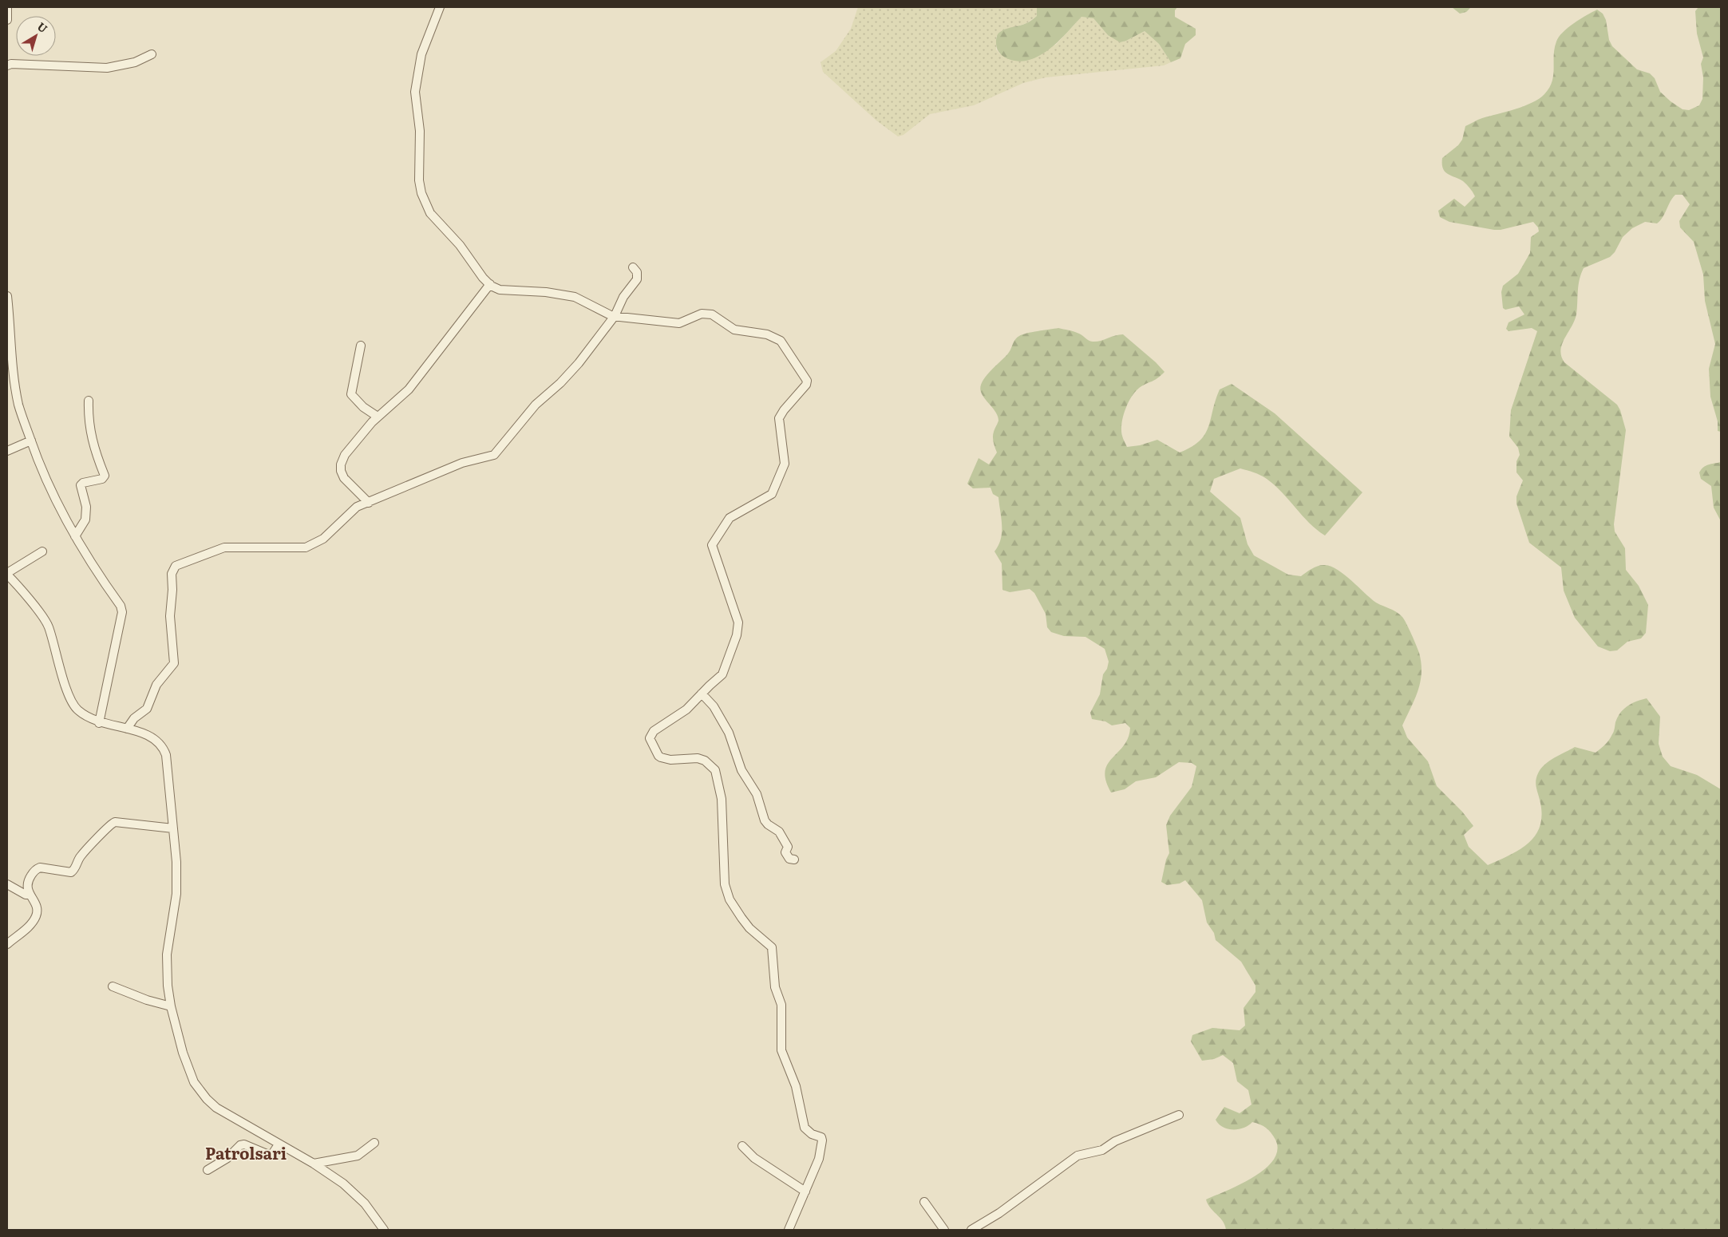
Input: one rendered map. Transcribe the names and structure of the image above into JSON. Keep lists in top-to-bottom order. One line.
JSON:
{"districts":["Patrolsari"],"north":"top right"}
